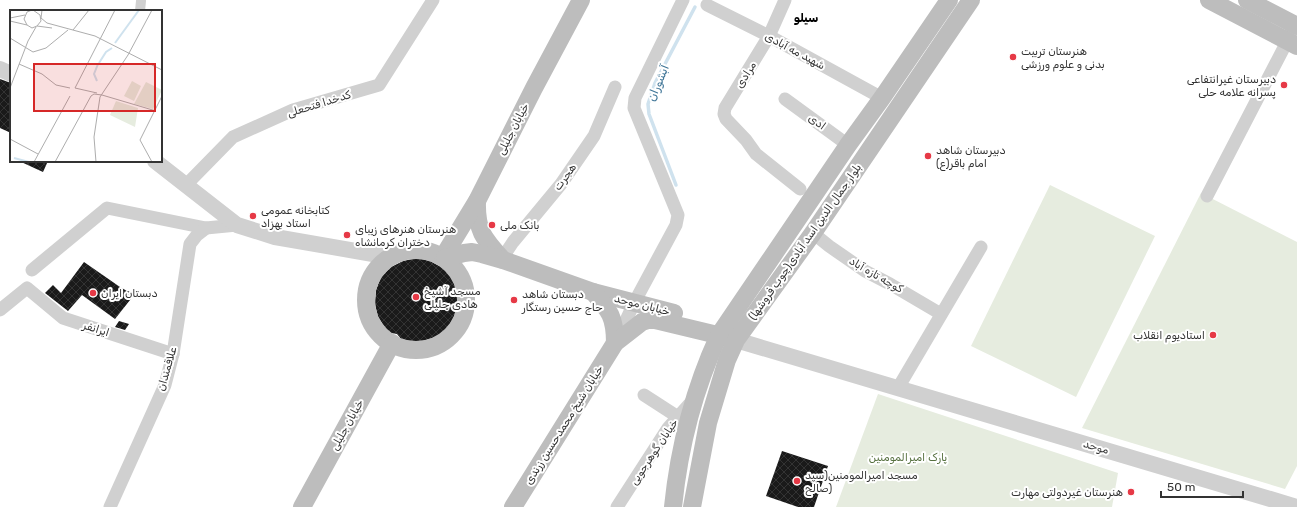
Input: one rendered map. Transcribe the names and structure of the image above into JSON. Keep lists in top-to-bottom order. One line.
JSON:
{"streets":{"main road":["خیابان جلیلی","بلوار جمال الدین اسد آبادی(چوب فروشها)","خیابان موحد","خیابان شیخ محمدحسین زرندی"],"street":["شهید مه آبادی","مرادی","کدخدا فتحعلی","ادی","هجرت","کوچه تازه آباد","ایرانفر","علاقمندان","موحد","خیابان گوهرجویی"]},"crossings":[["شهید مه آبادی","مرادی"],["شهید مه آبادی","بلوار جمال الدین اسد آبادی(چوب فروشها)"],["ادی","بلوار جمال الدین اسد آبادی(چوب فروشها)"],["خیابان جلیلی","خیابان موحد"],["هجرت","خیابان موحد"],["بلوار جمال الدین اسد آبادی(چوب فروشها)","کوچه تازه آباد"],["بلوار جمال الدین اسد آبادی(چوب فروشها)","خیابان موحد"],["بلوار جمال الدین اسد آبادی(چوب فروشها)","موحد"],["بلوار جمال الدین اسد آبادی(چوب فروشها)","خیابان گوهرجویی"],["خیابان موحد","خیابان شیخ محمدحسین زرندی"],["خیابان موحد","موحد"],["ایرانفر","علاقمندان"]],"districts":["سیلو"],"water":["آبشوران"],"parks":["پارک امیرالمومنین"],"places":["هنرستان تربیت بدنی و علوم ورزشی","دبیرستان غیرانتفاعی پسرانه علامه حلی","دبیرستان شاهد امام باقر(ع)","کتابخانه عمومی استاد بهزاد","بانک ملی","هنرستان هنرهای زیبای دختران کرمانشاه","دبستان ایران","مسجد آشیخ هادی جلیلی","دبستان شاهد حاج حسین رستگار","استادیوم انقلاب","مسجد امیرالمومنین(سید صالح)","هنرستان غیردولتی مهارت"],"scale_bar":"50 m"}
